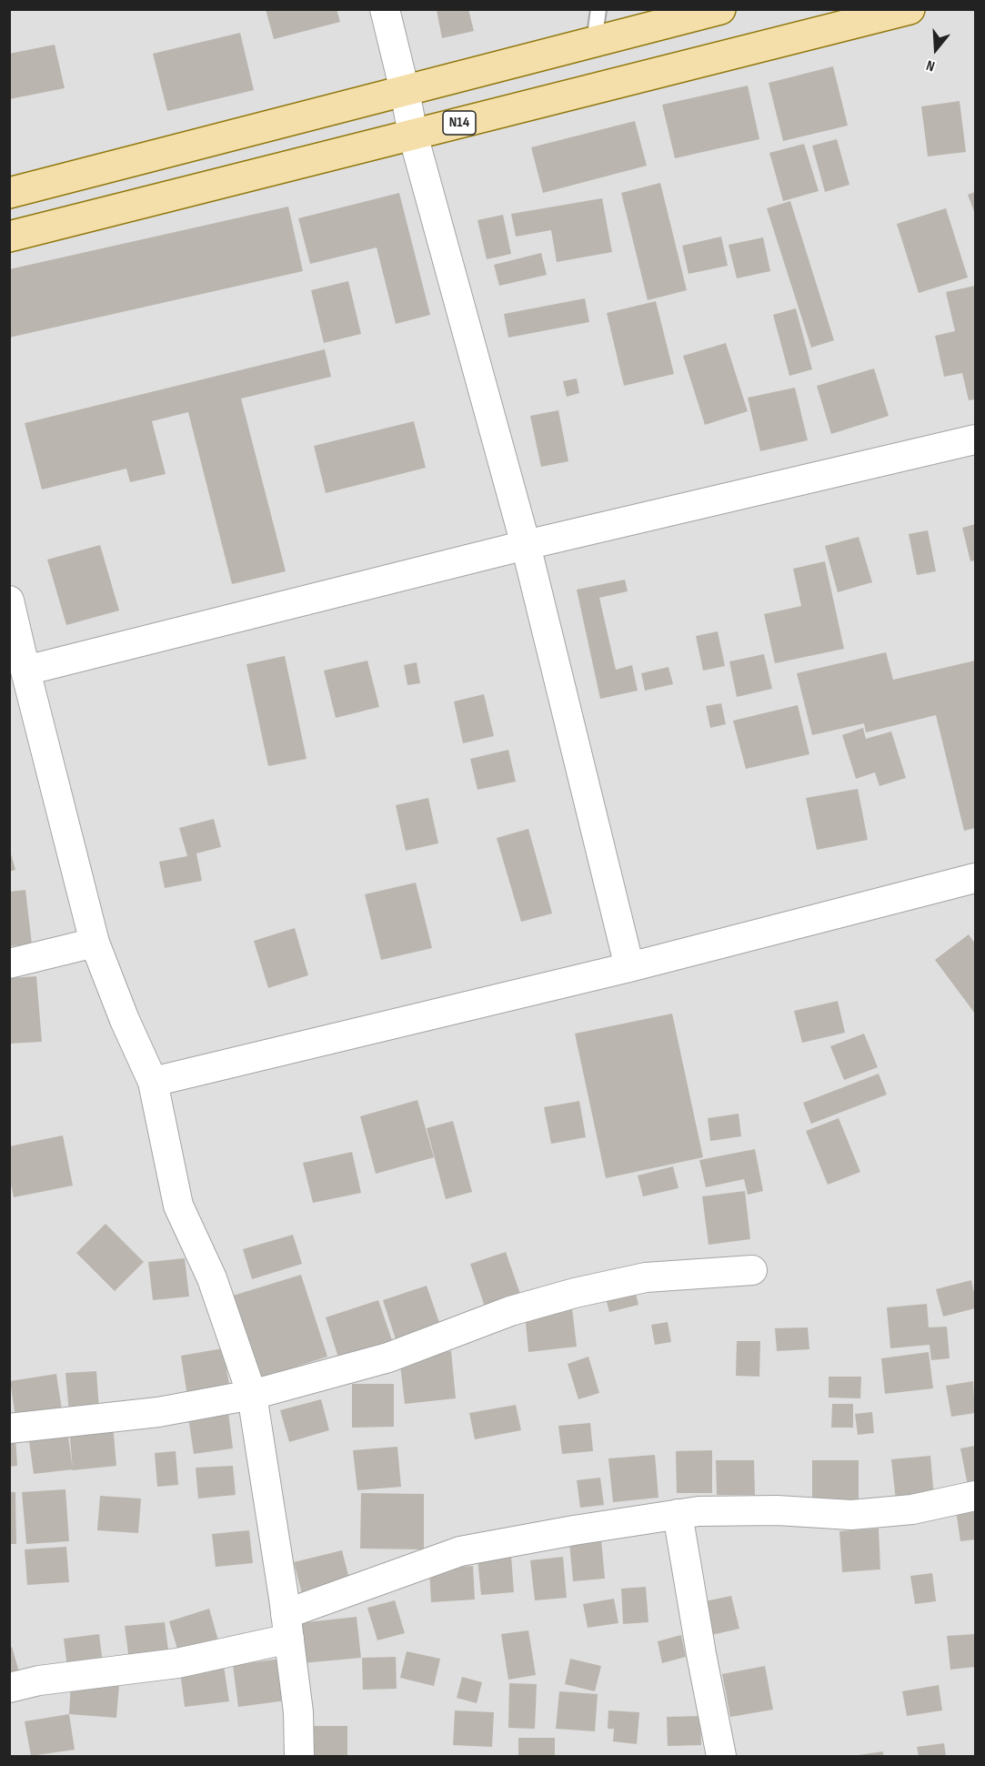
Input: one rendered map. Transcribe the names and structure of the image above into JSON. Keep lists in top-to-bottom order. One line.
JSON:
{"streets":{"main road":["N14"]},"north":"bottom"}
